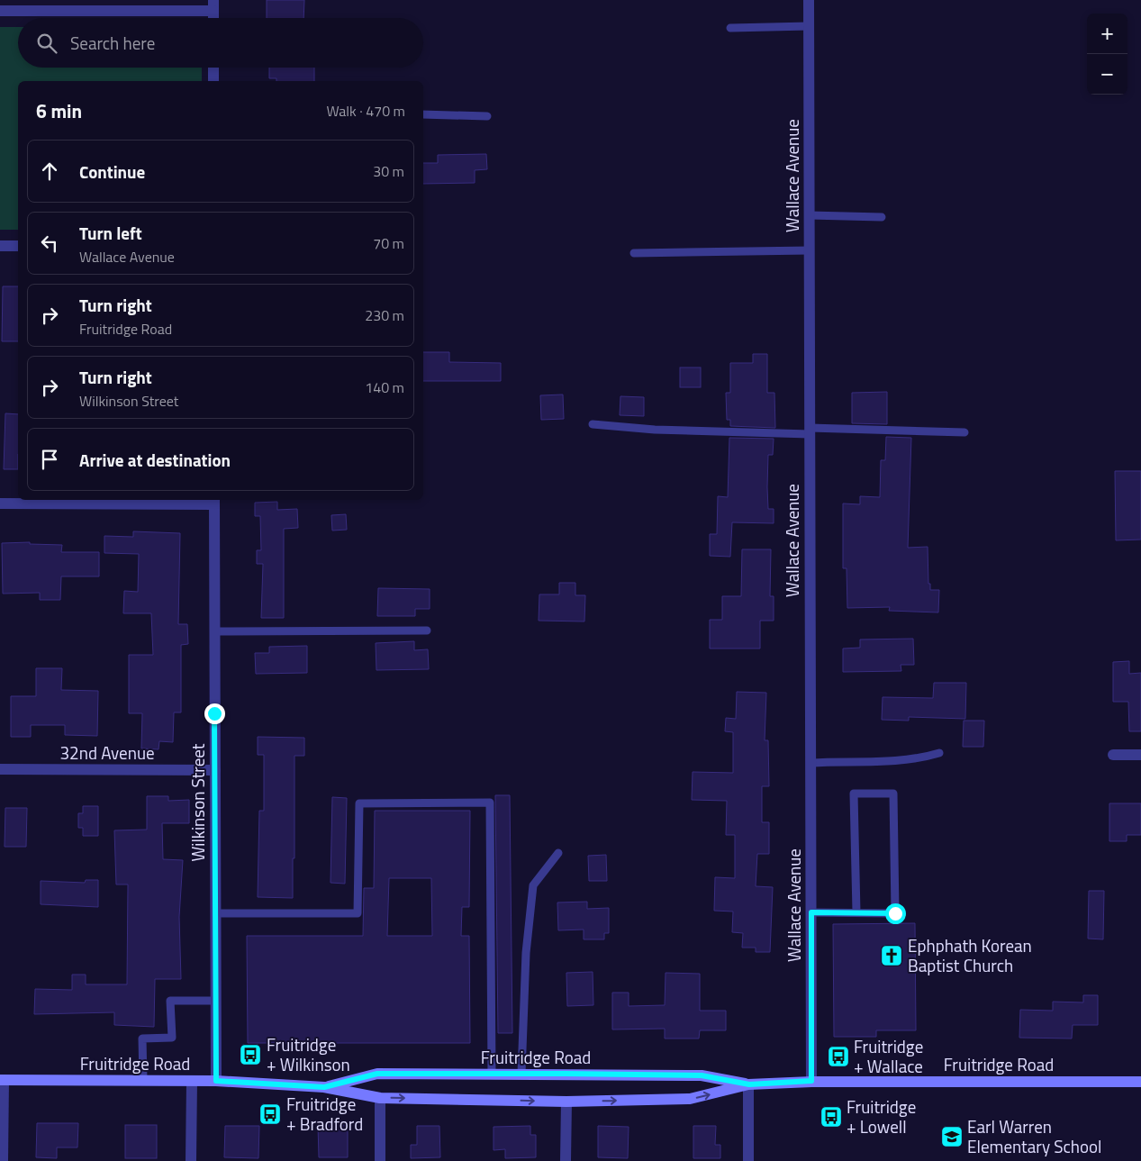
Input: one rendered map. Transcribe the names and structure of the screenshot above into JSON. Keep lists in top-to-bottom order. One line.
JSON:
{"streets":{"main road":["Fruitridge Road"],"street":["Wallace Avenue","32nd Avenue","Wilkinson Street"]},"crossings":[["Wallace Avenue","Fruitridge Road"],["32nd Avenue","Wilkinson Street"],["Wilkinson Street","Fruitridge Road"]],"places":{"church":["Ephphath Korean Baptist Church"],"bus stop":["Fruitridge + Wilkinson","Fruitridge + Wallace","Fruitridge + Bradford","Fruitridge + Lowell"],"school or university":["Earl Warren Elementary School"]},"page":{"map_buttons":["+","−"],"search":"Search here","heading":["6 min","Walk · 470 m"],"list":[["Continue","30 m"],["Turn left","Wallace Avenue","70 m"],["Turn right","Fruitridge Road","230 m"],["Turn right","Wilkinson Street","140 m"],"Arrive at destination"]}}
